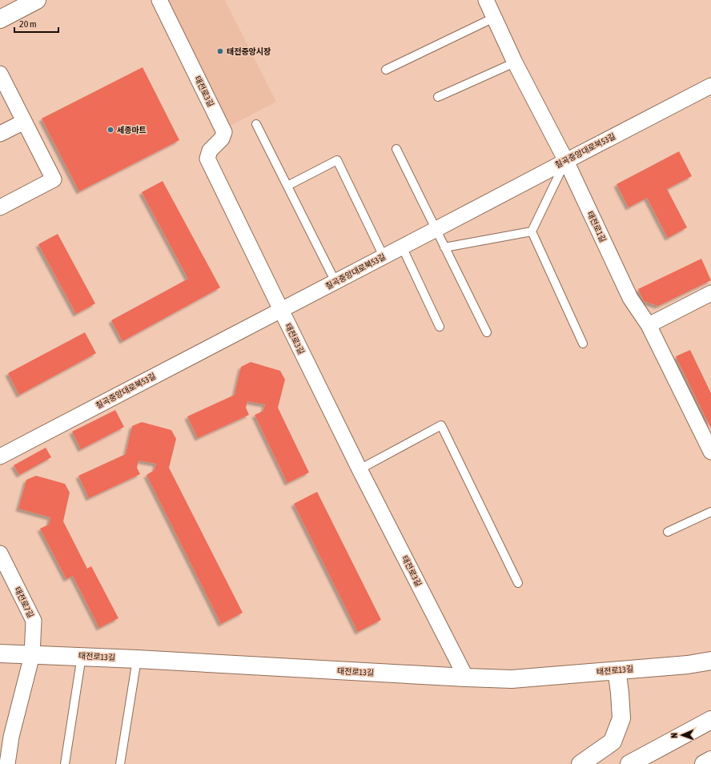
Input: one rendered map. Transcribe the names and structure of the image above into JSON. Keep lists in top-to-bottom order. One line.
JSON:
{"streets":{"main road":["태전로13길"],"street":["태전로3길","칠곡중앙대로북53길","태전로1길","태전로7길"]},"crossings":[["태전로3길","칠곡중앙대로북53길"],["태전로3길","태전로13길"],["칠곡중앙대로북53길","태전로1길"],["태전로7길","태전로13길"]],"places":["태전중앙시장","세종마트"],"scale_bar":"20 m","north":"left"}
